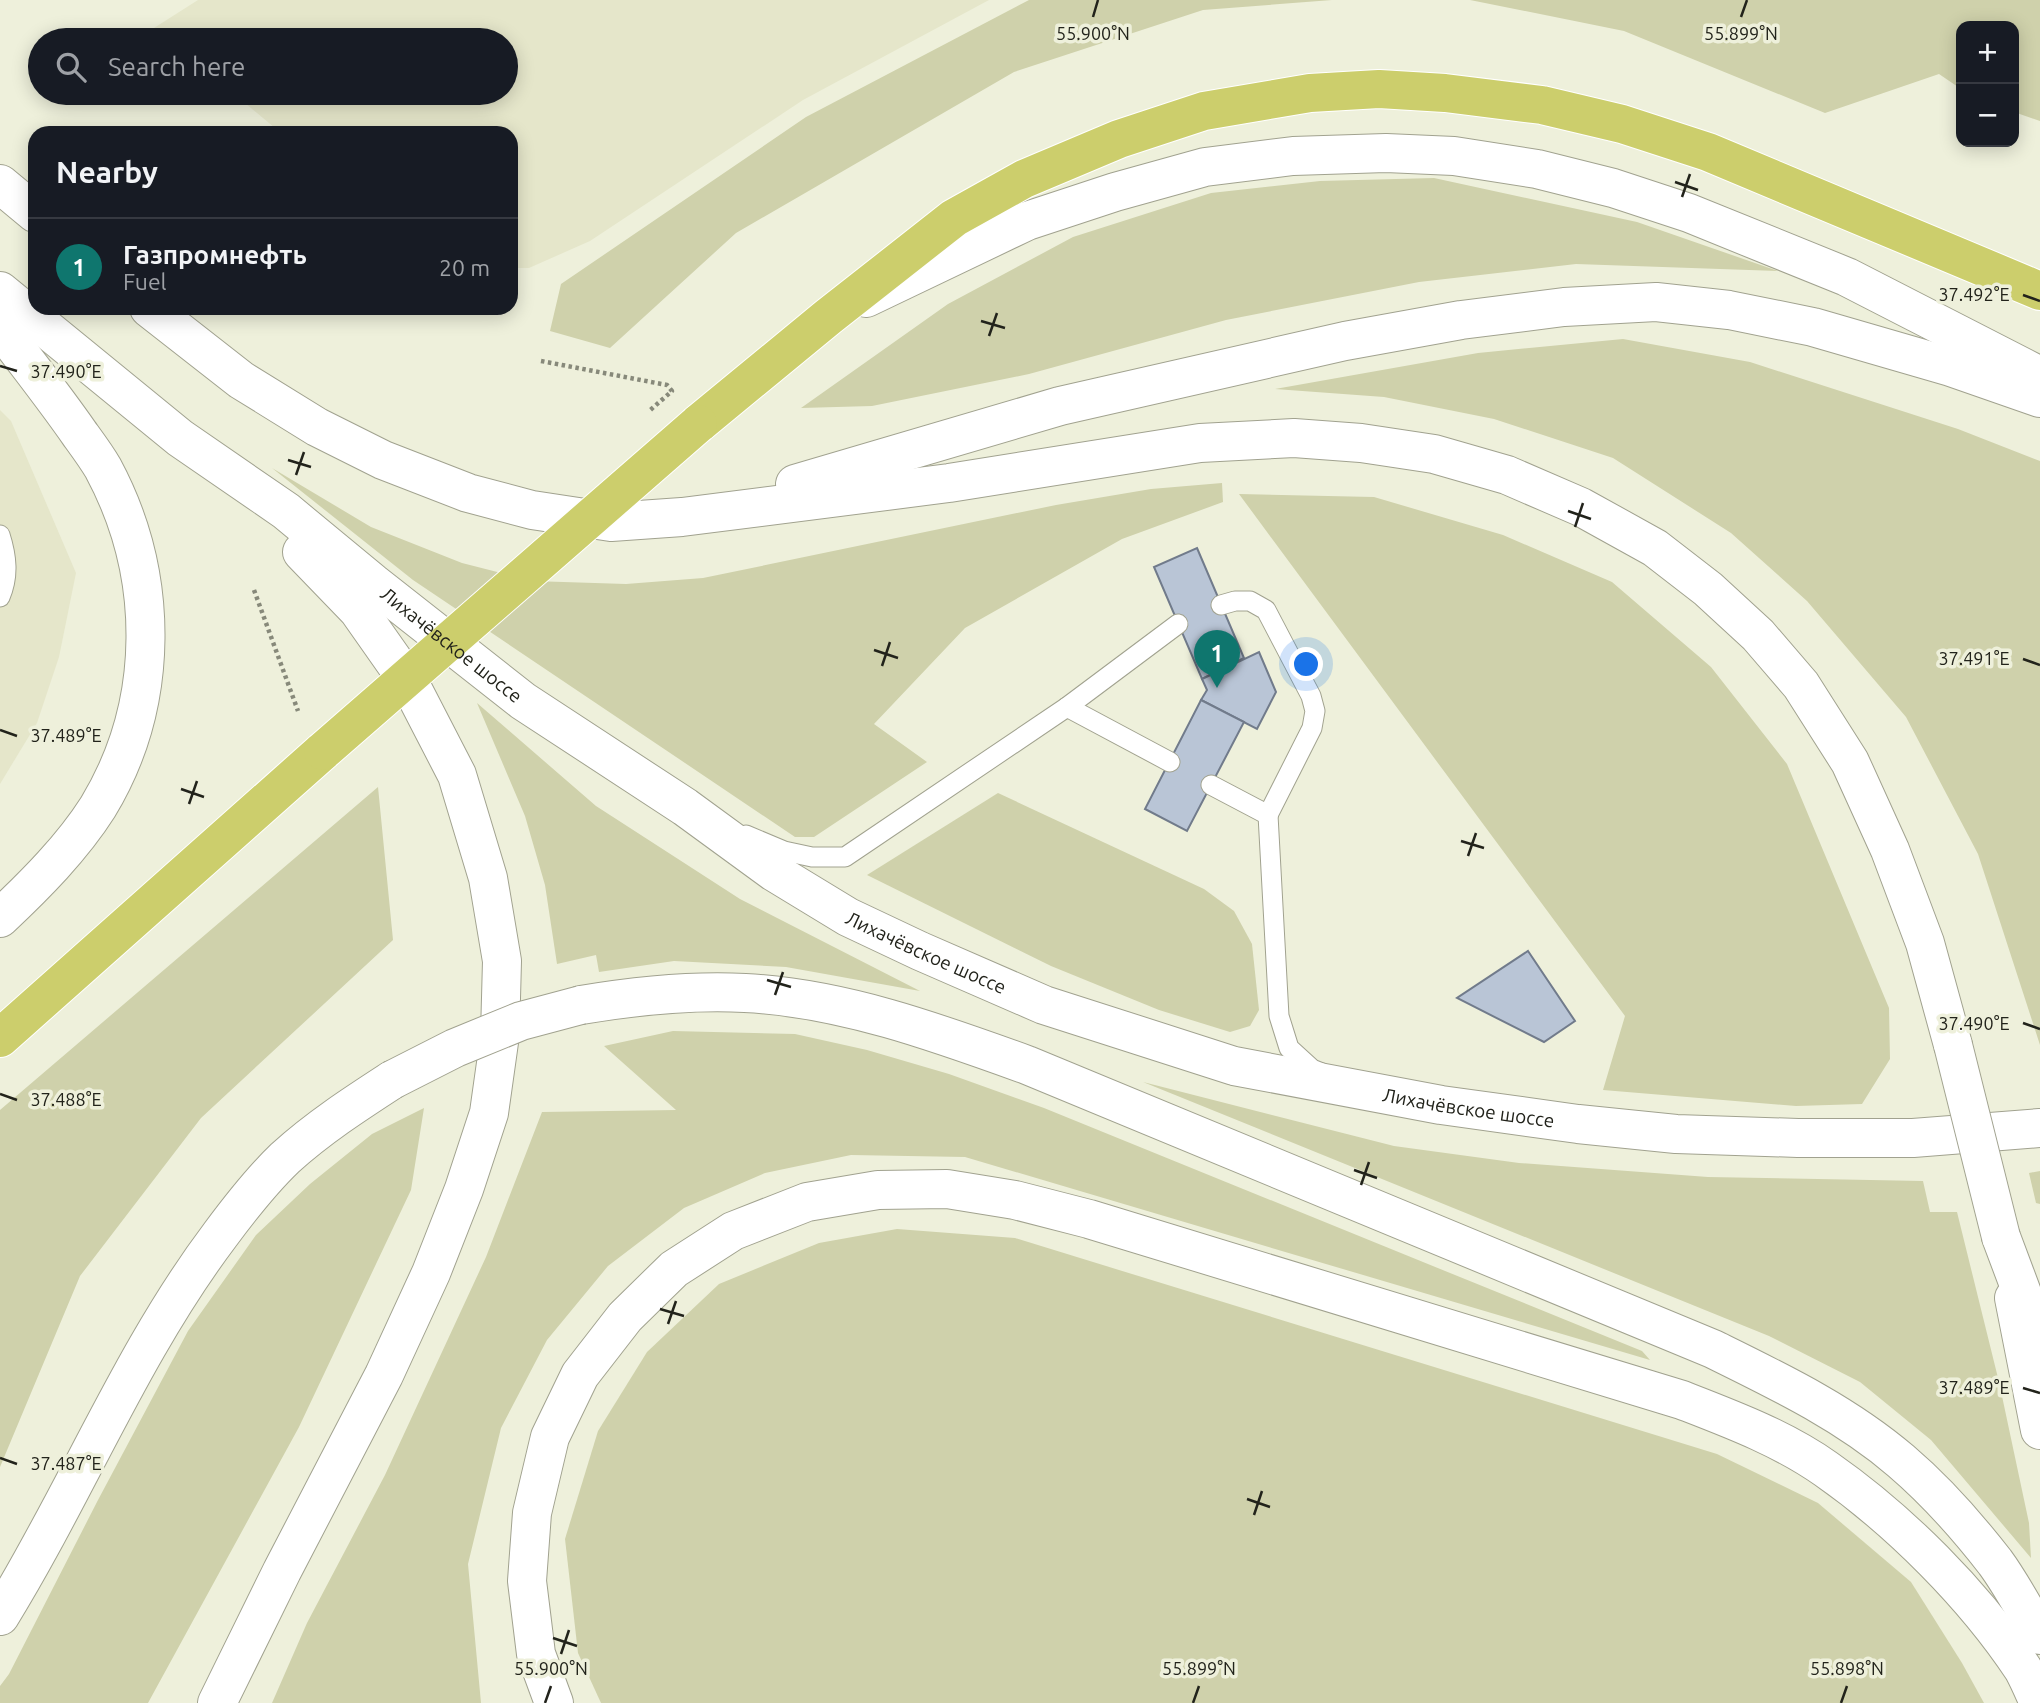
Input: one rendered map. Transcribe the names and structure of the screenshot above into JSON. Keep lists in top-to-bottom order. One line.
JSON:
{"streets":{"main road":["Лихачёвское шоссе"]},"page":{"map_buttons":["+","−"],"search":"Search here","heading":"Nearby","list":[{"mark":"1","name":"Газпромнефть","note":"Fuel","value":"20 m"}],"pins":"1"},"coordinates":["55.900°N","55.899°N","37.492°E","37.490°E","37.491°E","37.489°E","37.488°E","37.487°E","55.898°N"]}
